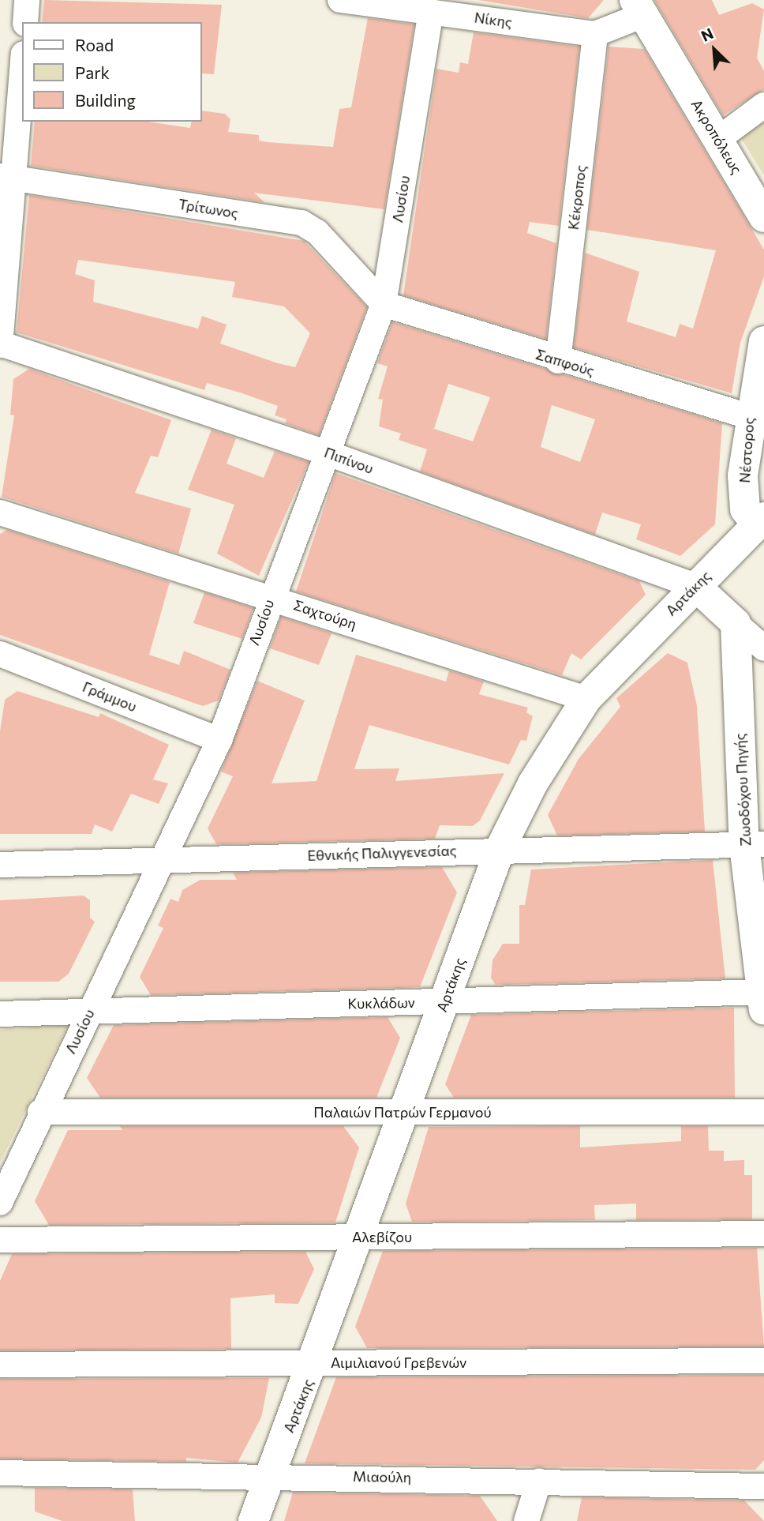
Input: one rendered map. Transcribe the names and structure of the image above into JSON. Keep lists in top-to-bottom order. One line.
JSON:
{"streets":{"street":["Νίκης","Ακροπόλεως","Κέκροπος","Λυσίου","Τρίτωνος","Σαπφούς","Νέστορος","Πιπίνου","Αρτάκης","Σαχτούρη","Γράμμου","Ζωοδόχου Πηγής","Εθνικής Παλιγγενεσίας","Κυκλάδων","Παλαιών Πατρών Γερμανού","Αλεβίζου","Αιμιλιανού Γρεβενών","Μιαούλη"]},"crossings":[["Νίκης","Ακροπόλεως"],["Νίκης","Κέκροπος"],["Νίκης","Λυσίου"],["Κέκροπος","Σαπφούς"],["Λυσίου","Τρίτωνος"],["Λυσίου","Σαπφούς"],["Λυσίου","Πιπίνου"],["Λυσίου","Σαχτούρη"],["Λυσίου","Γράμμου"],["Λυσίου","Εθνικής Παλιγγενεσίας"],["Λυσίου","Κυκλάδων"],["Λυσίου","Παλαιών Πατρών Γερμανού"],["Τρίτωνος","Σαπφούς"],["Σαπφούς","Νέστορος"],["Νέστορος","Αρτάκης"],["Πιπίνου","Αρτάκης"],["Αρτάκης","Σαχτούρη"],["Αρτάκης","Εθνικής Παλιγγενεσίας"],["Αρτάκης","Κυκλάδων"],["Αρτάκης","Παλαιών Πατρών Γερμανού"],["Αρτάκης","Αλεβίζου"],["Αρτάκης","Αιμιλιανού Γρεβενών"],["Αρτάκης","Μιαούλη"],["Ζωοδόχου Πηγής","Εθνικής Παλιγγενεσίας"],["Ζωοδόχου Πηγής","Κυκλάδων"]],"legend":["Road","Park","Building"],"north":"top left"}
